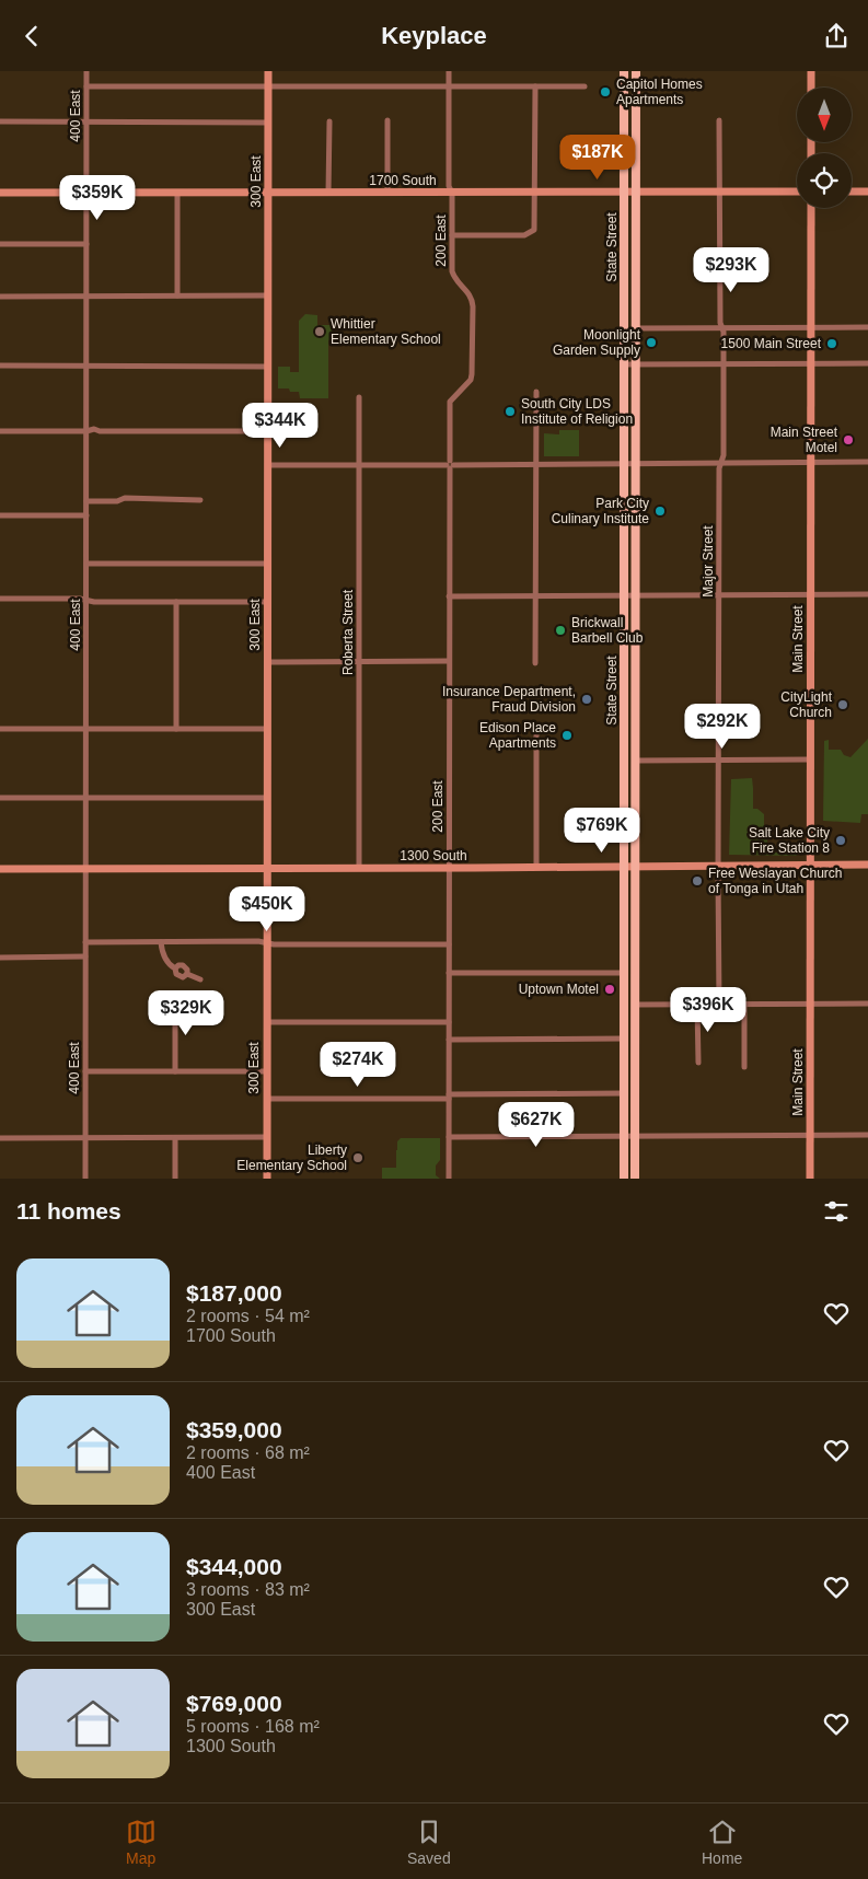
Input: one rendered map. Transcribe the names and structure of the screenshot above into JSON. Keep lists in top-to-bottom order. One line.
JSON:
{"streets":{"main road":["State Street"],"street":["400 East","1700 South","300 East","200 East","Major Street","Roberta Street","Main Street","1300 South"]},"crossings":[["400 East","1700 South"],["400 East","1300 South"],["1700 South","300 East"],["1700 South","200 East"],["1700 South","State Street"],["1700 South","Major Street"],["300 East","1300 South"],["200 East","1300 South"],["State Street","1300 South"],["Major Street","1300 South"],["Roberta Street","1300 South"],["Main Street","1300 South"]],"places":["Capitol Homes Apartments","Whittier Elementary School","Moonlight Garden Supply","1500 Main Street","South City LDS Institute of Religion","Main Street Motel","Park City Culinary Institute","Brickwall Barbell Club","Insurance Department, Fraud Division","CityLight Church","Edison Place Apartments","Salt Lake City Fire Station 8","Free Weslayan Church of Tonga in Utah","Uptown Motel","Liberty Elementary School"],"north":"bottom","page":{"header":"Keyplace","price":["$187K","$359K","$293K","$344K","$292K","$769K","$450K","$396K","$329K","$274K","$627K"],"heading":"11 homes","list":[{"name":"$187,000","note":"2 rooms · 54 m² · 1700 South"},{"name":"$359,000","note":"2 rooms · 68 m² · 400 East"},{"name":"$344,000","note":"3 rooms · 83 m² · 300 East"},{"name":"$769,000","note":"5 rooms · 168 m² · 1300 South"}],"tabs":["Map","Saved","Home"]}}
